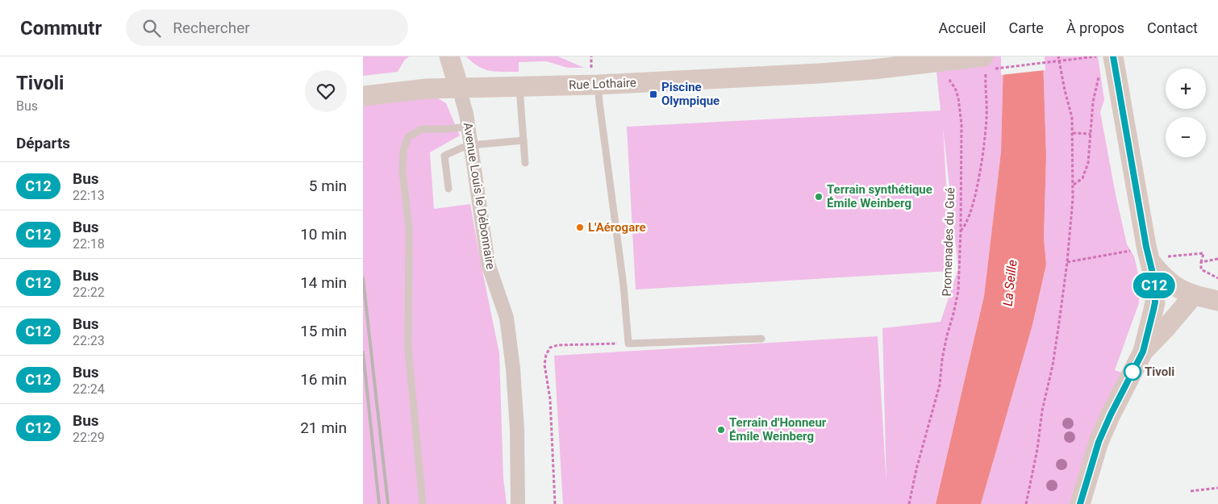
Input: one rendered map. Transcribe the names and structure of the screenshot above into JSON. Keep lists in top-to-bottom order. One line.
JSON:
{"streets":{"street":["Rue Lothaire","Avenue Louis le Débonnaire"],"path":["Promenades du Gué"]},"crossings":[["Rue Lothaire","Avenue Louis le Débonnaire"],["Rue Lothaire","Promenades du Gué"]],"water":["La Seille"],"places":{"transit":["Piscine Olympique"],"other":["Terrain synthétique Émile Weinberg","L'Aérogare","Tivoli","Terrain d'Honneur Émile Weinberg"]},"lines":["bus line C12"],"page":{"header":"Commutr","search":"Rechercher","nav":["Accueil","Carte","À propos","Contact"],"heading":[["Tivoli","Bus"],"Départs"],"on_map":"C12","map_buttons":["+","−"],"list":[{"mark":"C12","name":"Bus","note":"22:13","value":"5 min"},{"mark":"C12","name":"Bus","note":"22:18","value":"10 min"},{"mark":"C12","name":"Bus","note":"22:22","value":"14 min"},{"mark":"C12","name":"Bus","note":"22:23","value":"15 min"},{"mark":"C12","name":"Bus","note":"22:24","value":"16 min"},{"mark":"C12","name":"Bus","note":"22:29","value":"21 min"}]}}
